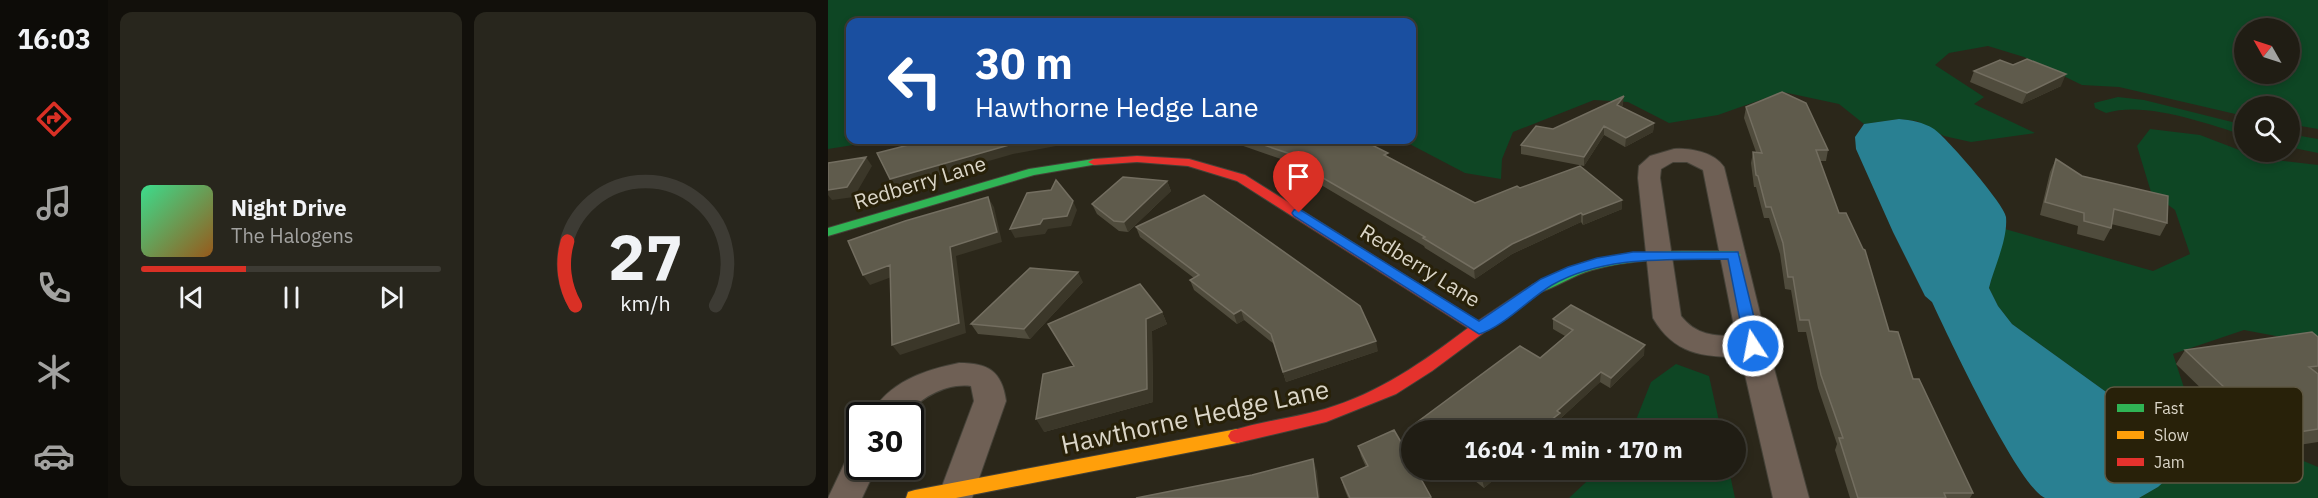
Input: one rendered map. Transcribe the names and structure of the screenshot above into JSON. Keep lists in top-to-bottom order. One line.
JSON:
{"streets":{"street":["Redberry Lane","Hawthorne Hedge Lane"]},"crossings":[["Redberry Lane","Hawthorne Hedge Lane"]],"legend":["Fast","Slow","Jam"],"north":"top left","page":{"tabs":"16:03","turn":["30 m","Hawthorne Hedge Lane"],"song":["Night Drive","The Halogens"],"limit":"30","trip":"16:04 · 1 min · 170 m","gauge":["27","km/h"]}}
